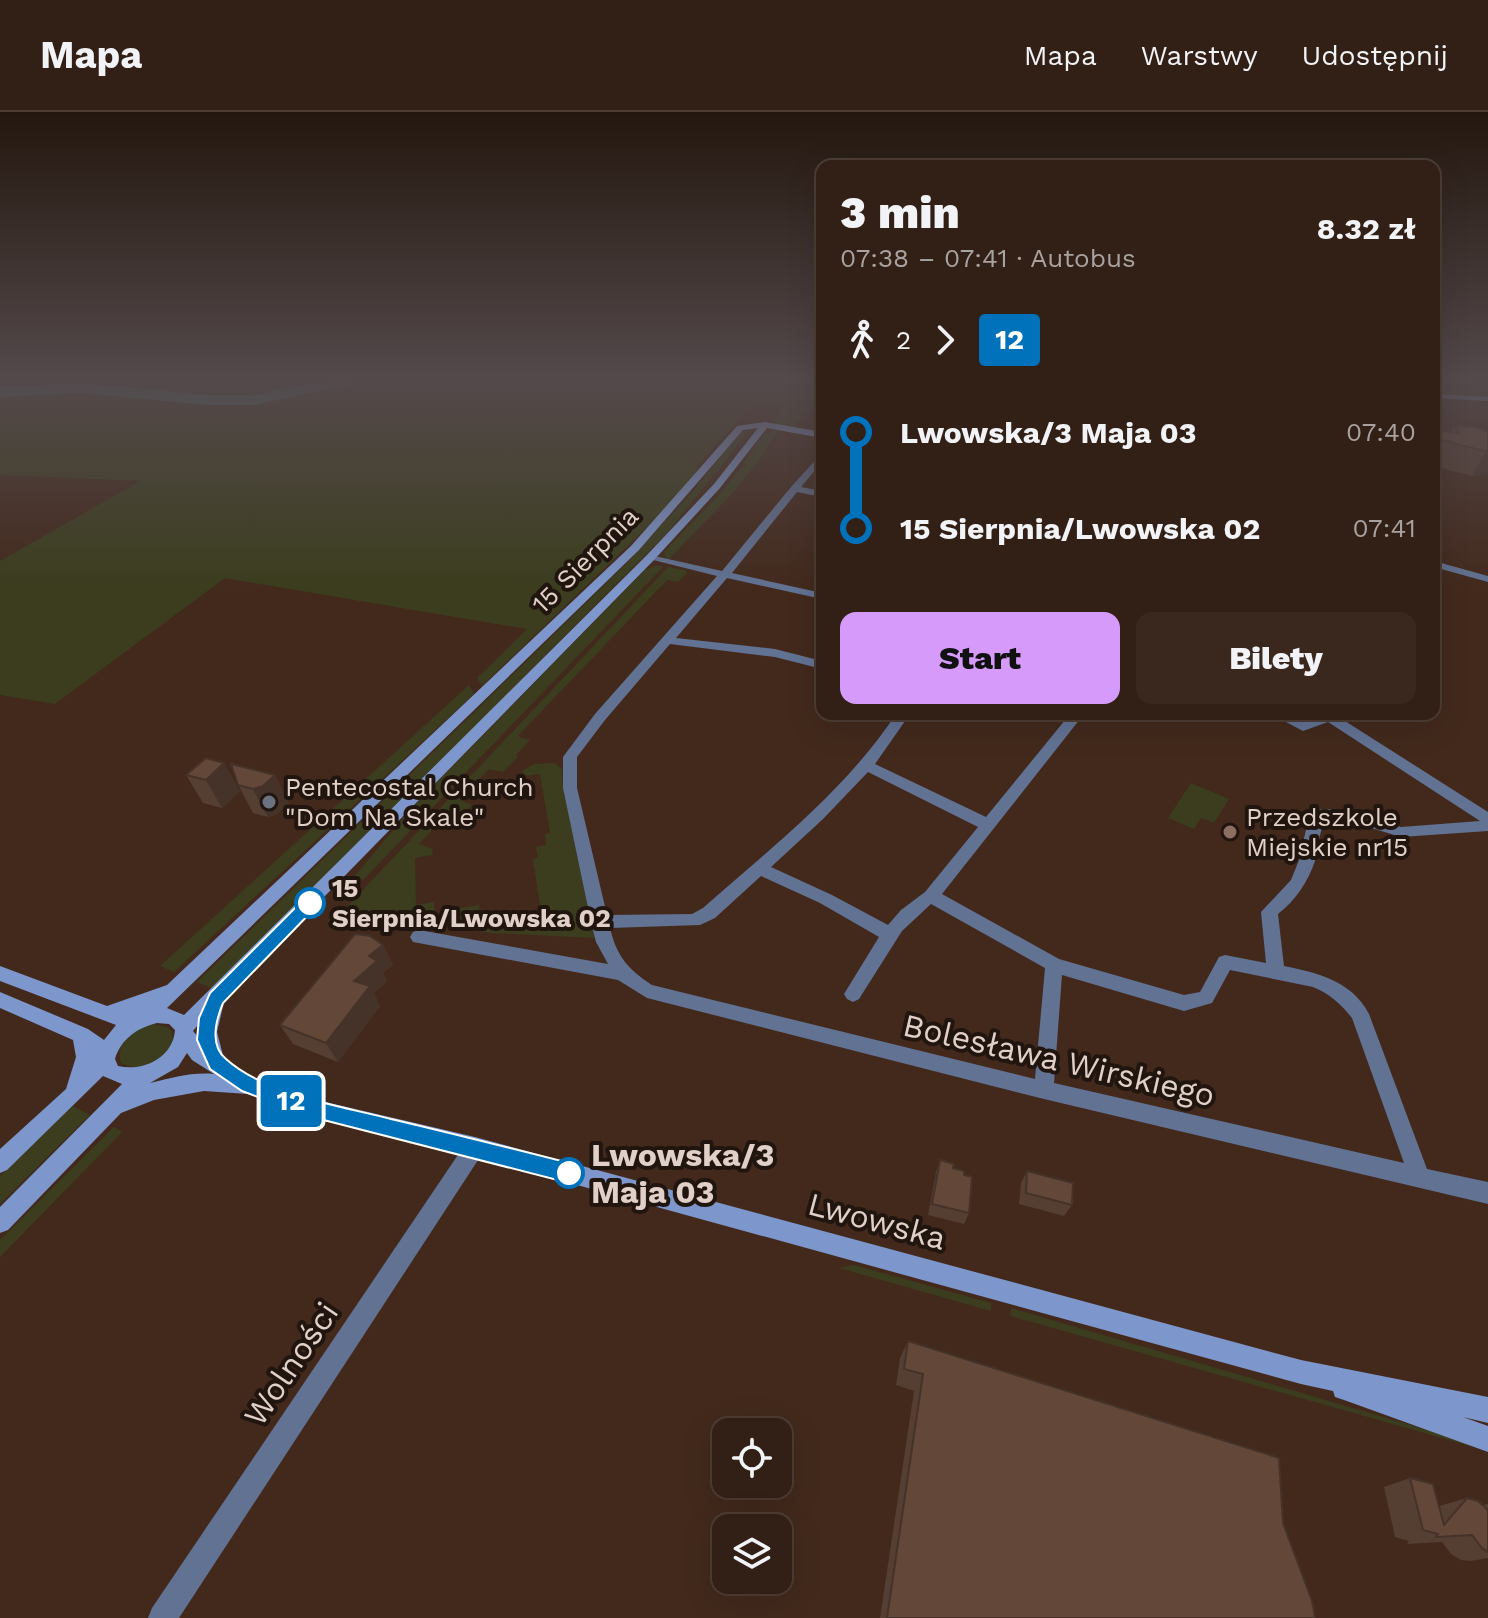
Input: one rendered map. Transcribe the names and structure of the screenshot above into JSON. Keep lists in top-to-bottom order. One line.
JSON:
{"streets":{"street":["15 Sierpnia","Bolesława Wirskiego","Lwowska","Wolności"]},"crossings":[["15 Sierpnia","Lwowska"],["Lwowska","Wolności"]],"places":["Pentecostal Church \"Dom Na Skale\"","Przedszkole Miejskie nr15","15 Sierpnia/Lwowska 02","Lwowska/3 Maja 03"],"lines":["bus line 12"],"page":{"header":"Mapa","nav":["Mapa","Warstwy","Udostępnij"],"on_map":"12","heading":["3 min","07:38 – 07:41 · Autobus","8.32 zł"],"legs":["2","12"],"list":[{"name":"Lwowska/3 Maja 03","value":"07:40"},{"name":"15 Sierpnia/Lwowska 02","value":"07:41"}],"buttons":["Start","Bilety"]}}
